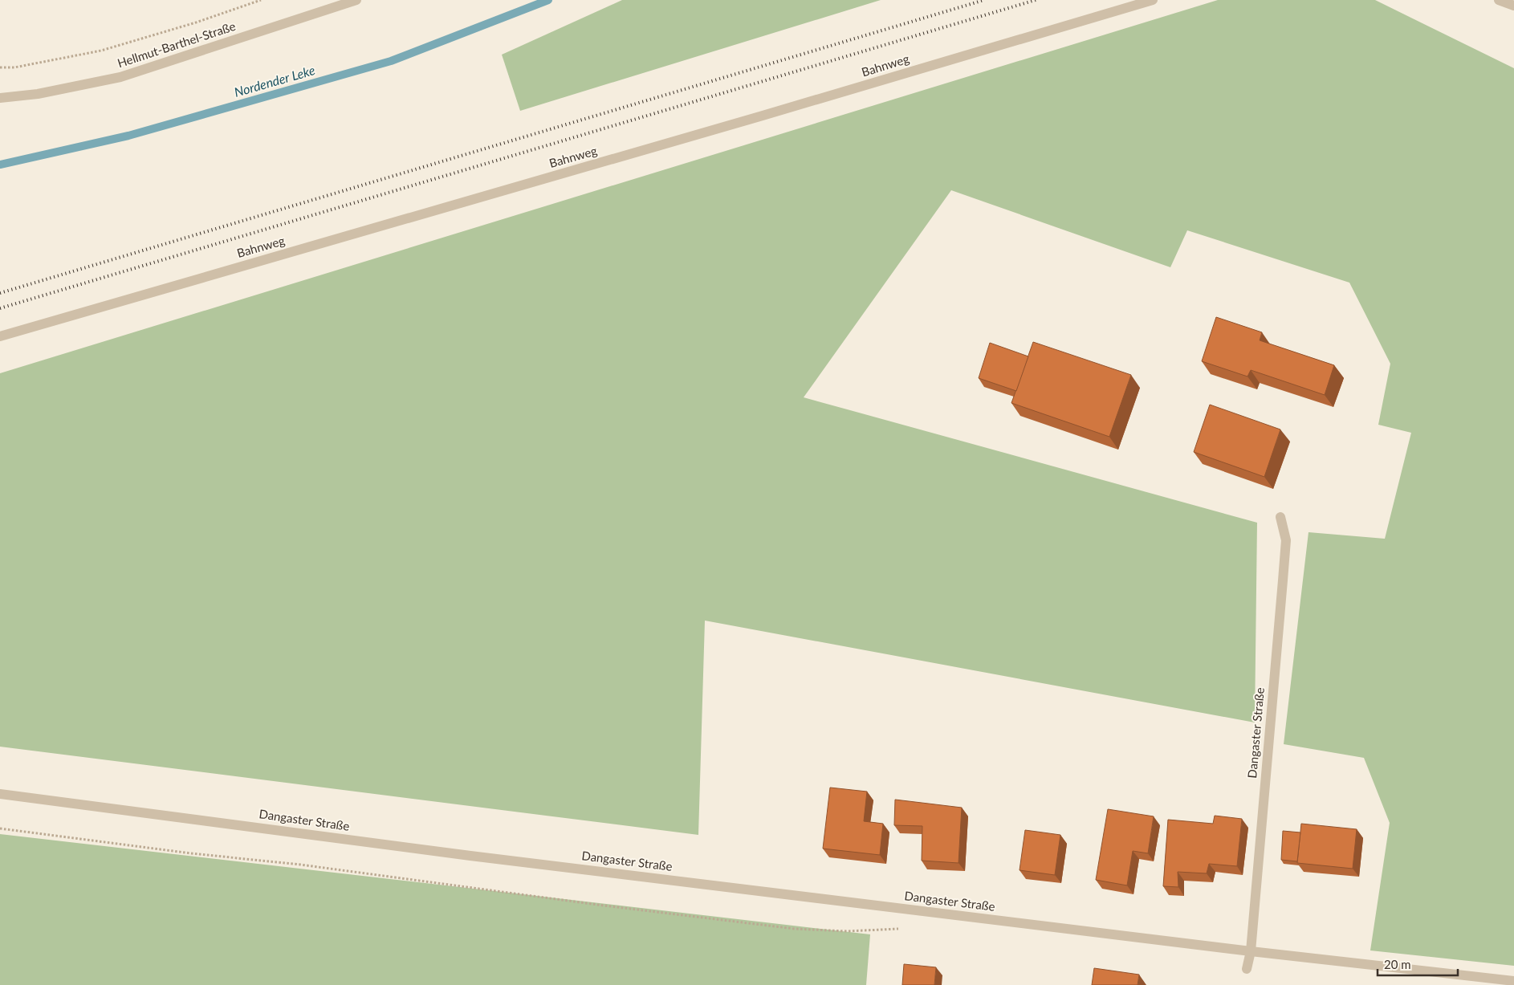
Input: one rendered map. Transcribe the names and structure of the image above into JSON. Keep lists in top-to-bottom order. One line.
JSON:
{"streets":{"street":["Hellmut-Barthel-Straße","Bahnweg","Dangaster Straße"]},"water":["Nordender Leke"],"scale_bar":"20 m"}
